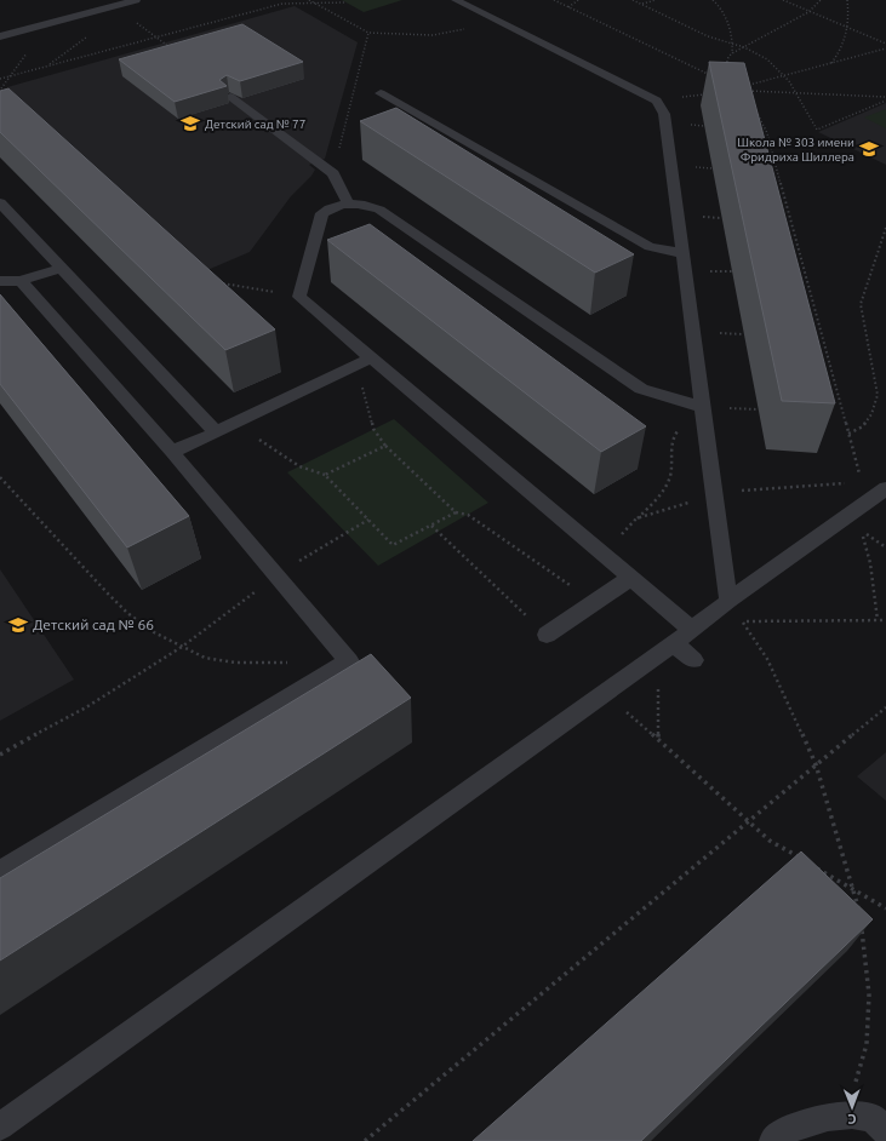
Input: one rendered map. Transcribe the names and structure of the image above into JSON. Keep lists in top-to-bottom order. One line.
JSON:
{"places":{"school or university":["Детский сад № 77","Школа № 303 имени Фридриха Шиллера","Детский сад № 66"]},"north":"bottom"}
